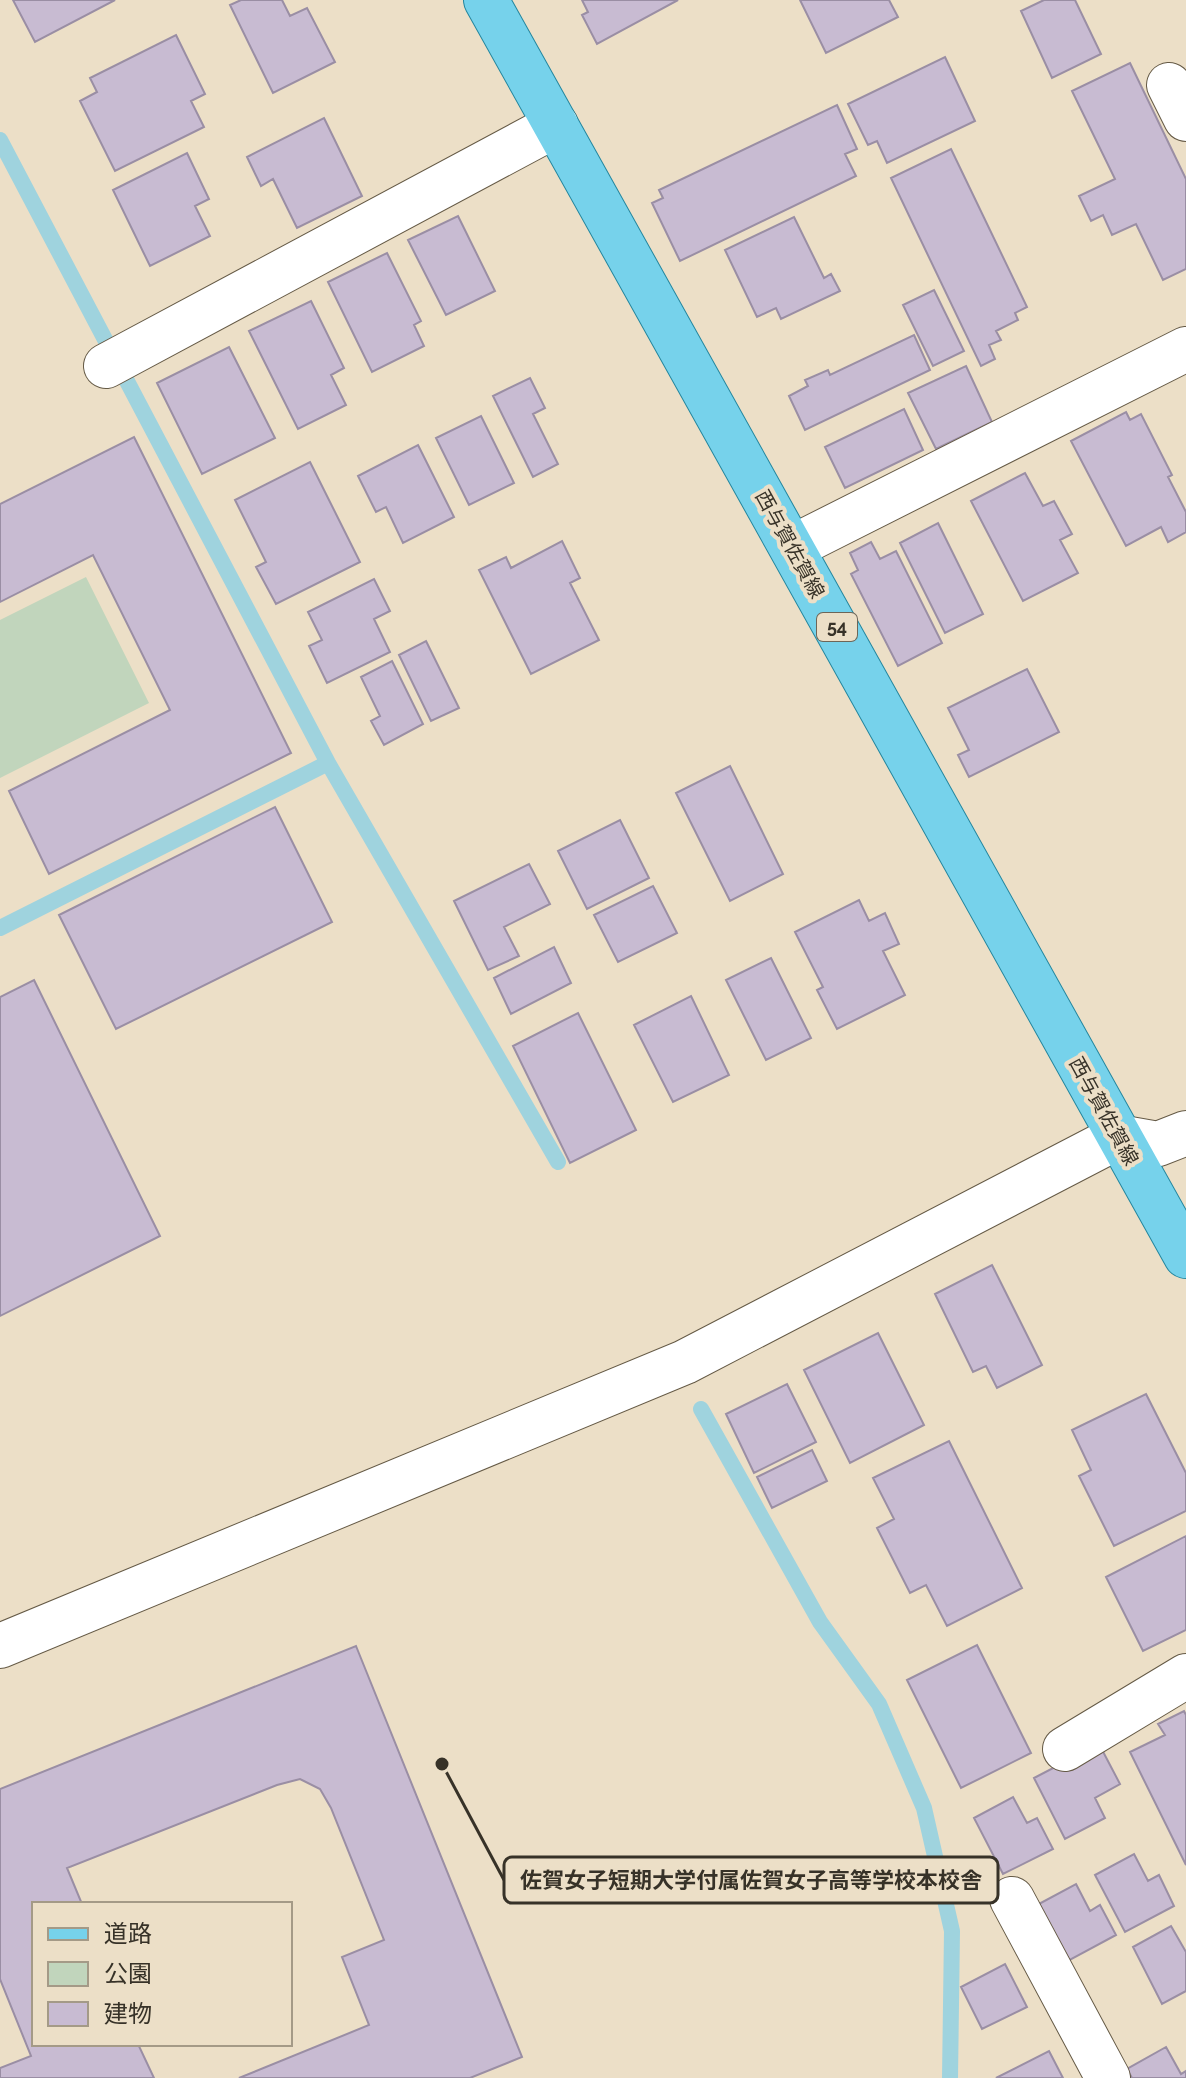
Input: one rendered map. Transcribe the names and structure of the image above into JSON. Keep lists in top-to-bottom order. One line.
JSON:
{"streets":{"main road":["西与賀佐賀線","54"]},"places":["佐賀女子短期大学付属佐賀女子高等学校本校舎"],"legend":["道路","公園","建物"]}
